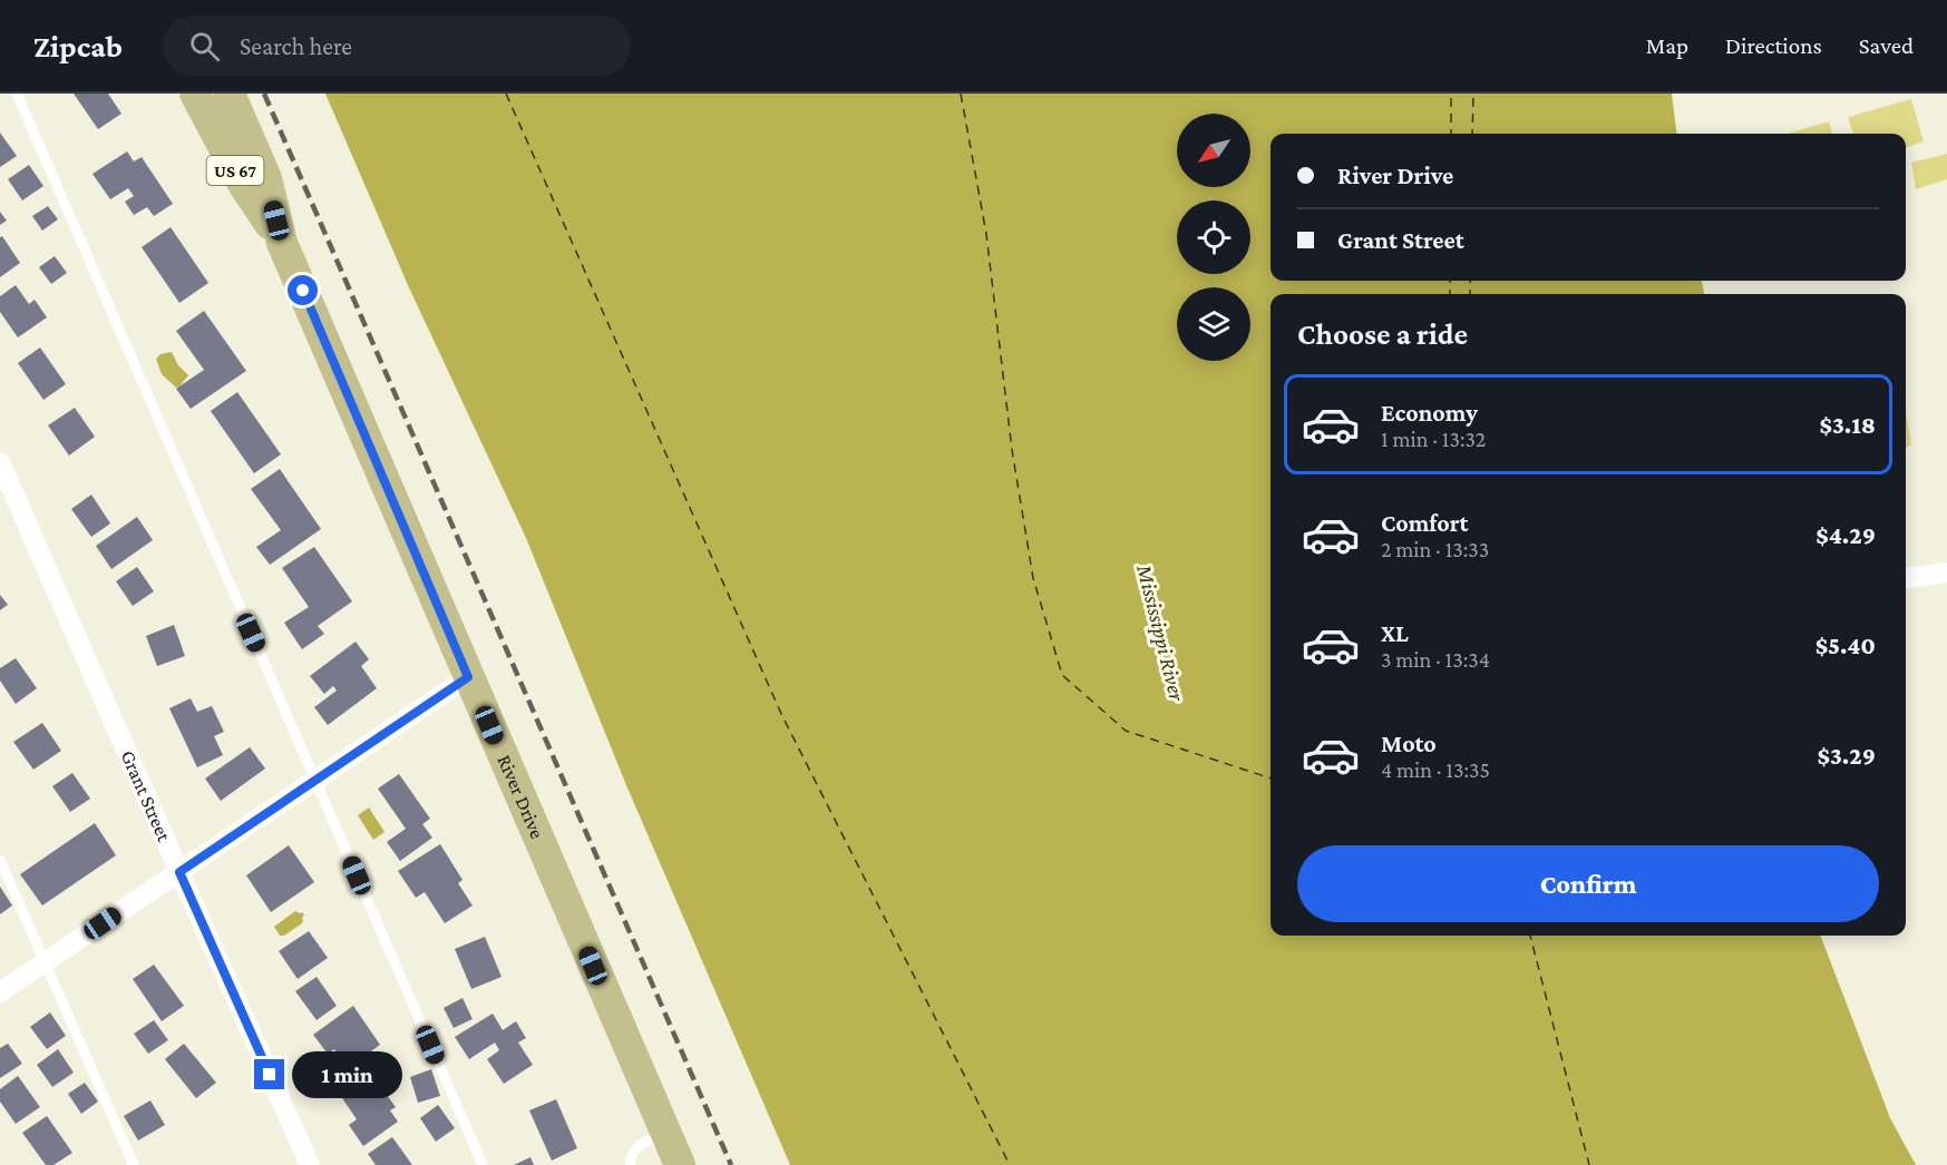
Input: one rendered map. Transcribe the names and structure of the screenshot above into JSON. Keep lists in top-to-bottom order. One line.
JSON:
{"streets":{"main road":["US 67","River Drive"],"street":["Grant Street"]},"crossings":[["US 67","River Drive"]],"water":["Mississippi River"],"north":"bottom left","page":{"header":"Zipcab","search":"Search here","nav":["Map","Directions","Saved"],"banner":["River Drive","Grant Street"],"heading":"Choose a ride","list":[{"name":"Economy","note":"1 min · 13:32","value":"$3.18"},{"name":"Comfort","note":"2 min · 13:33","value":"$4.29"},{"name":"XL","note":"3 min · 13:34","value":"$5.40"},{"name":"Moto","note":"4 min · 13:35","value":"$3.29"}],"buttons":"Confirm","bubble":"1 min"}}
